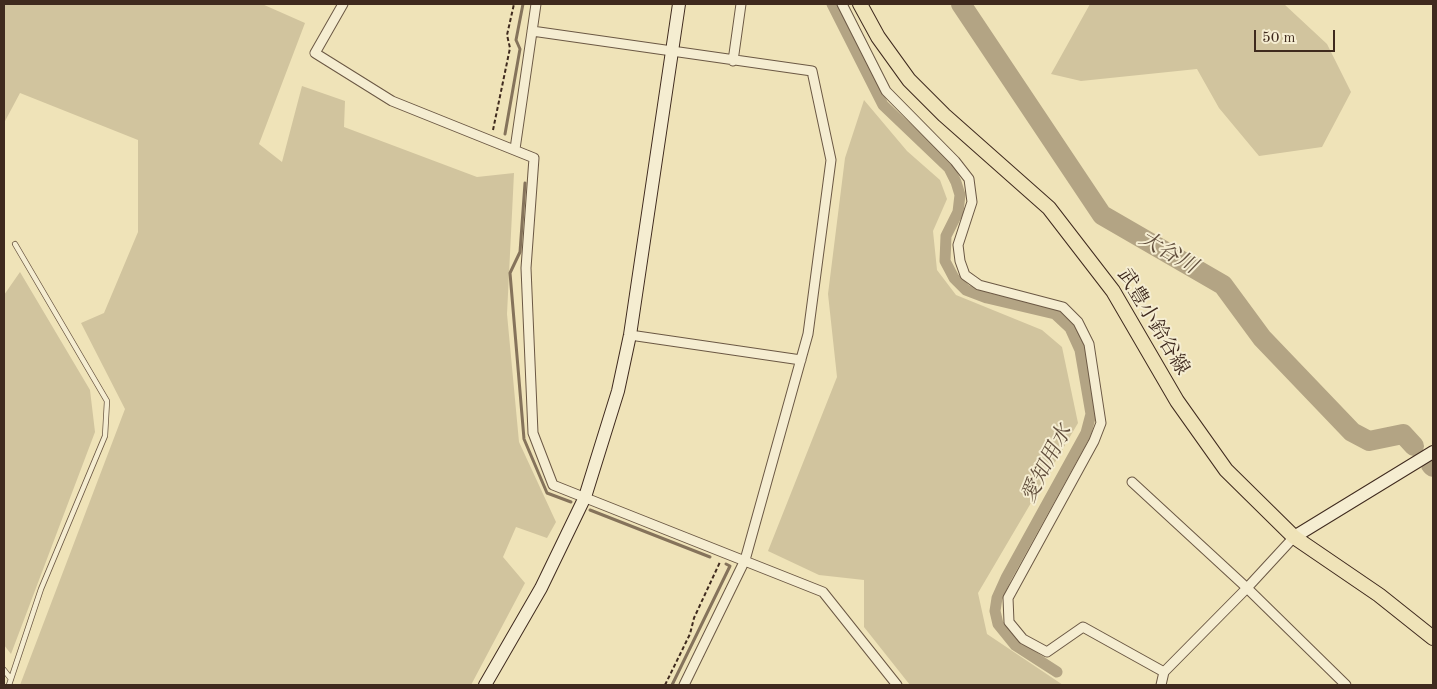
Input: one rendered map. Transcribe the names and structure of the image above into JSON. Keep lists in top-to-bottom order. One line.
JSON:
{"streets":{"main road":["武豊小鈴谷線"]},"water":["大谷川","愛知用水"],"scale_bar":"50 m"}
